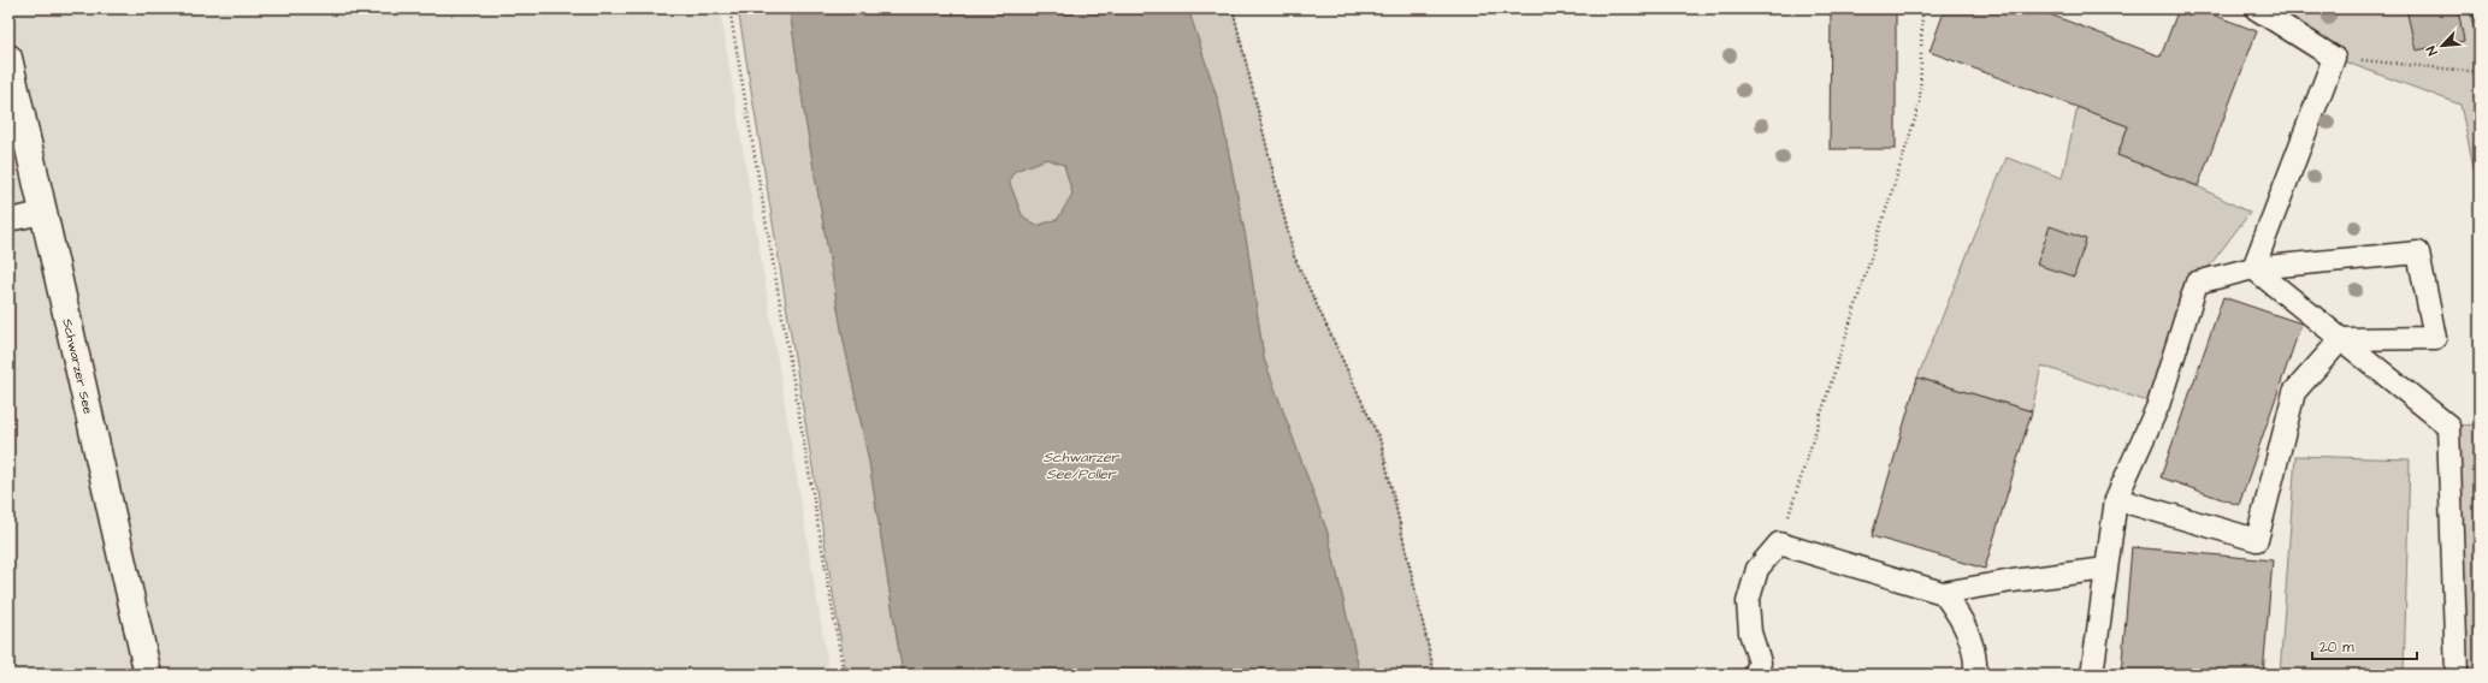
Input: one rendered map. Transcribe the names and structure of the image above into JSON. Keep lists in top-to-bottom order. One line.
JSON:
{"streets":{"street":["Schwarzer See"]},"water":["Schwarzer See/Poller"],"scale_bar":"20 m","north":"bottom left"}
